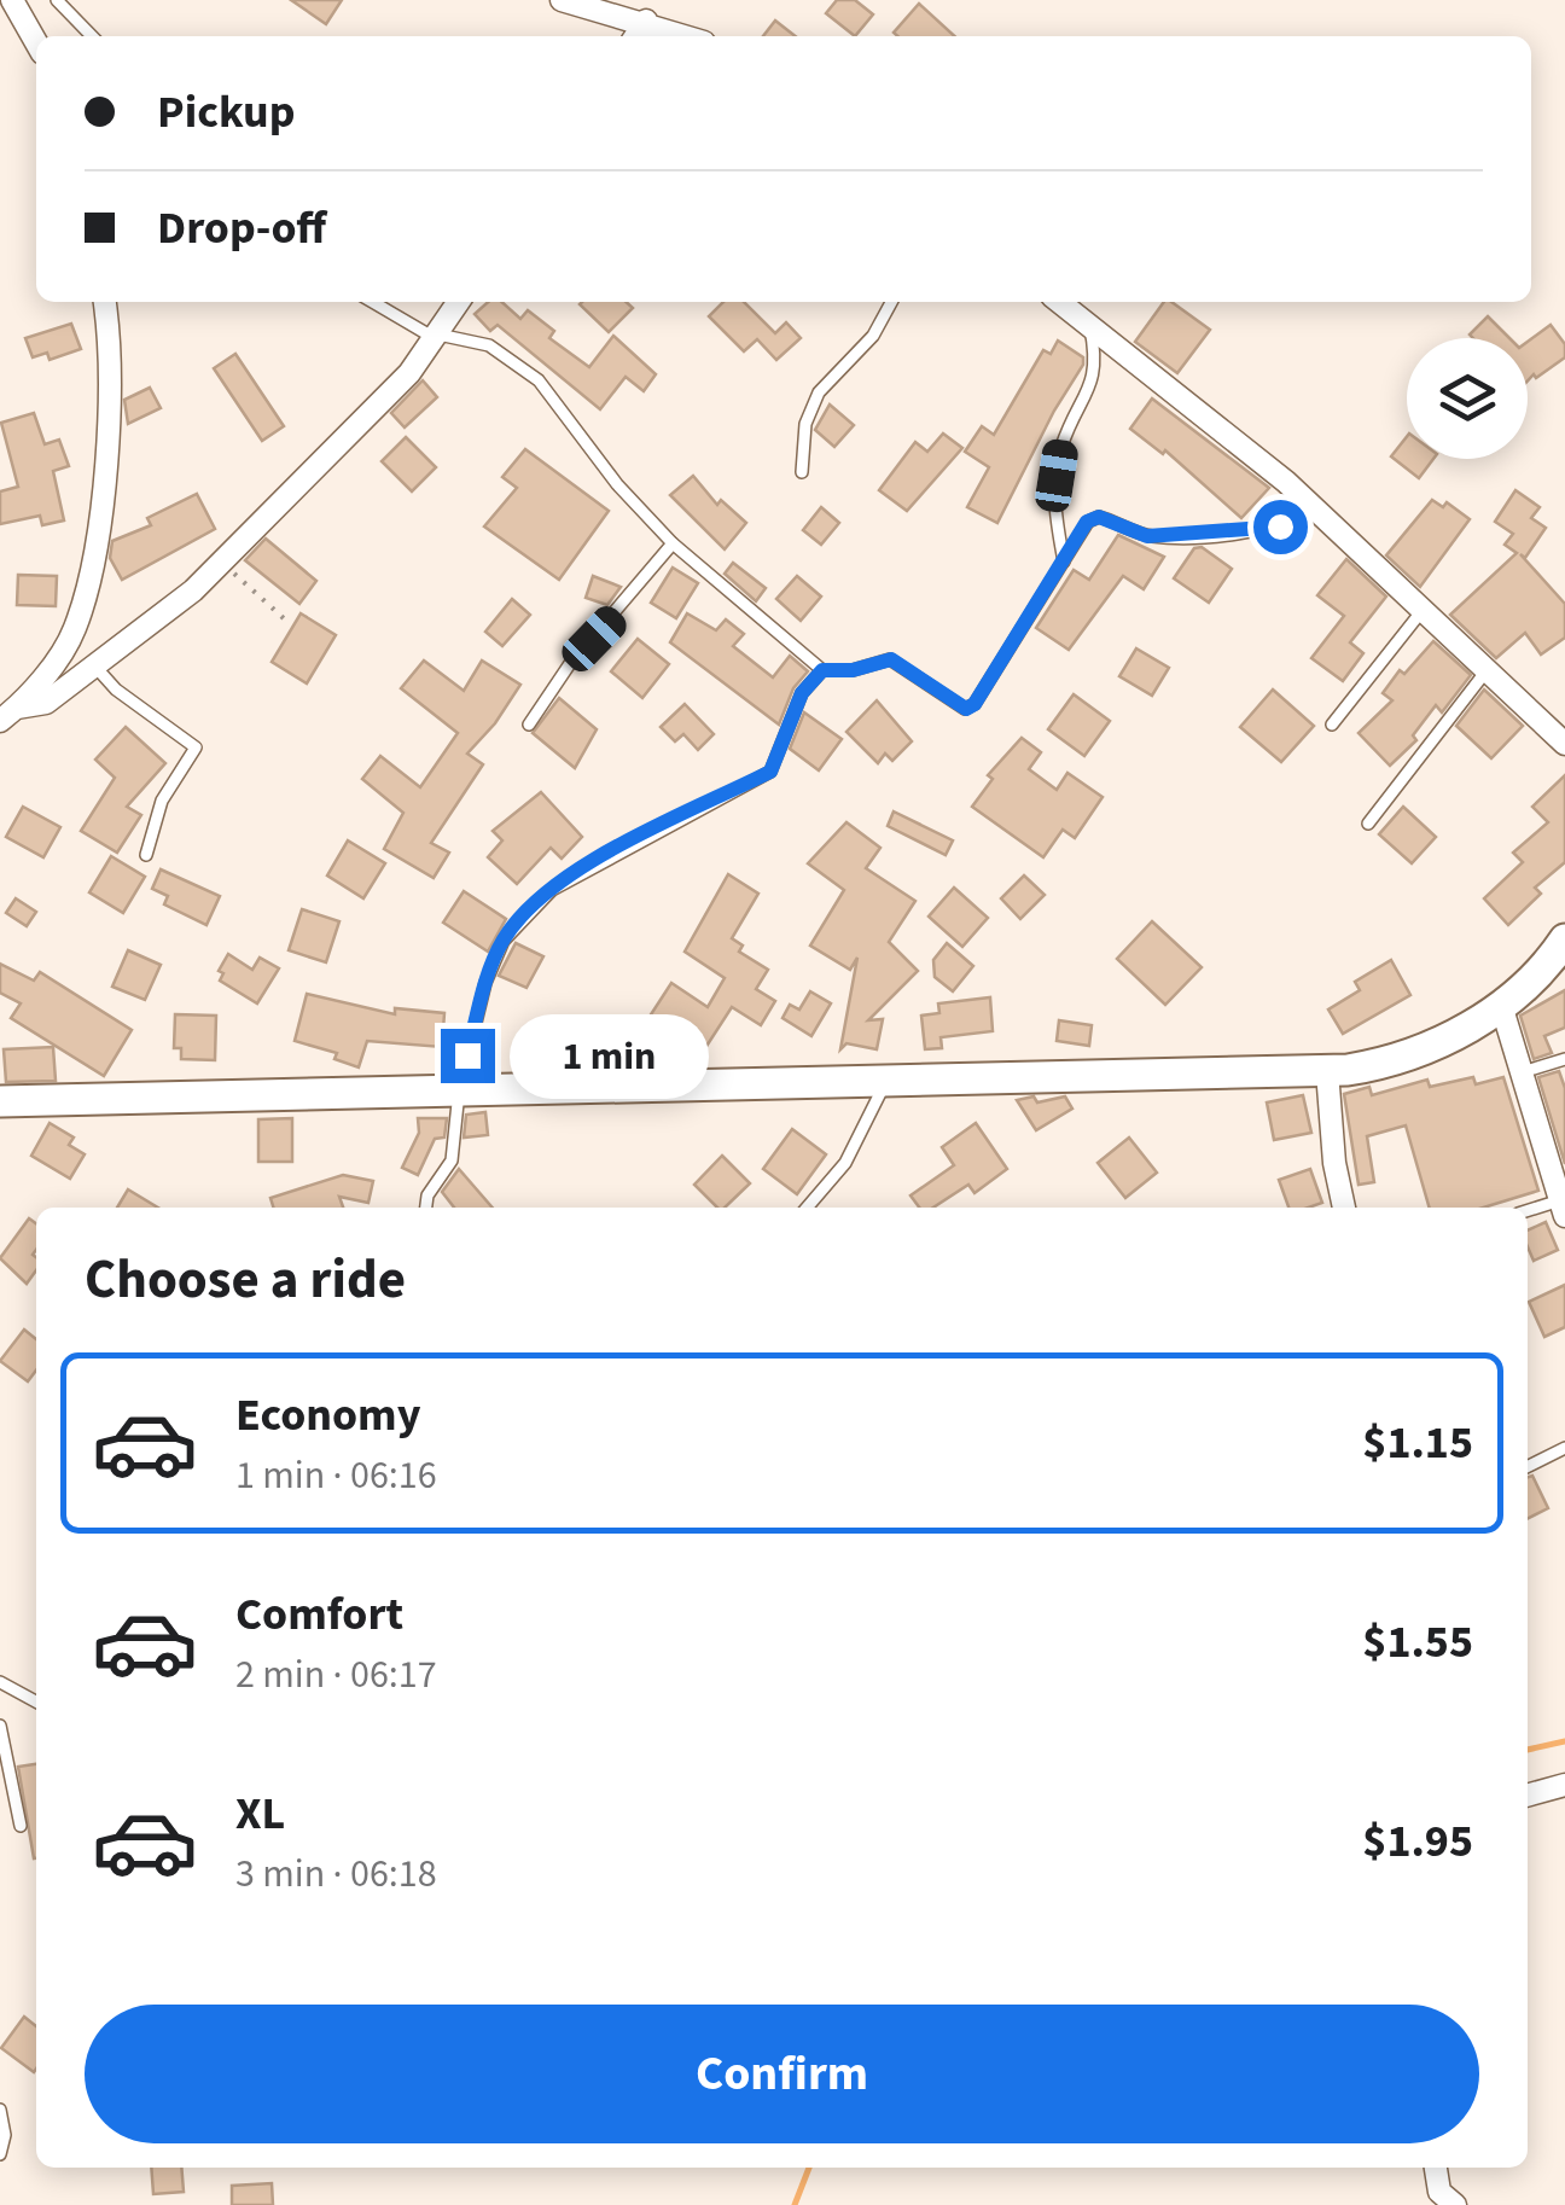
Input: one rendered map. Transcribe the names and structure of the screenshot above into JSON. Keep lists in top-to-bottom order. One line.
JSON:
{"page":{"banner":["Pickup","Drop-off"],"bubble":"1 min","heading":"Choose a ride","list":[{"name":"Economy","note":"1 min · 06:16","value":"$1.15"},{"name":"Comfort","note":"2 min · 06:17","value":"$1.55"},{"name":"XL","note":"3 min · 06:18","value":"$1.95"}],"buttons":"Confirm"}}
